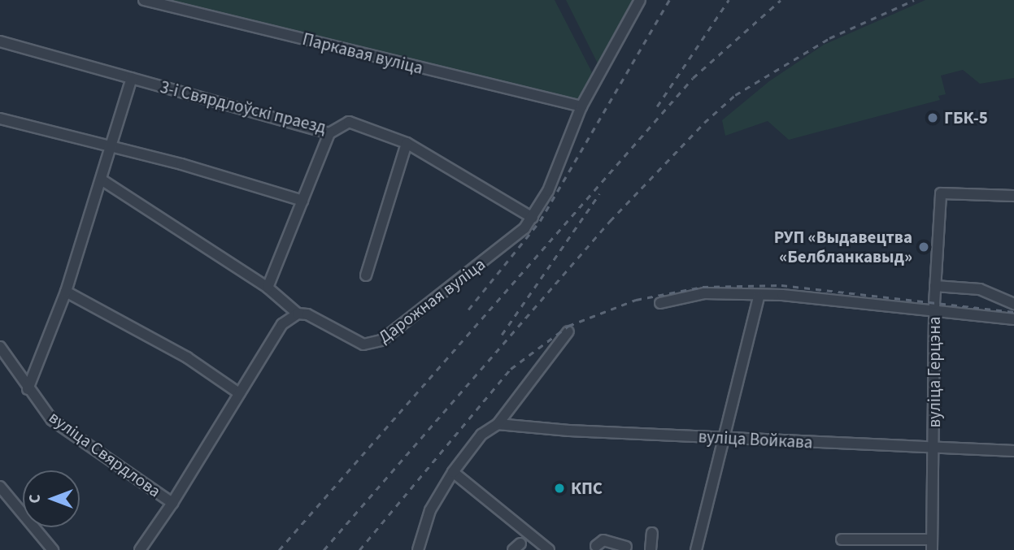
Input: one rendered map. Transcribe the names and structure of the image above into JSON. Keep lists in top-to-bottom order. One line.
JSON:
{"streets":{"street":["Паркавая вуліца","3-і Свярдлоўскі праезд","Дарожная вуліца","вуліца Герцэна","вуліца Войкава","вуліца Свярдлова"]},"crossings":[["Паркавая вуліца","Дарожная вуліца"],["3-і Свярдлоўскі праезд","Дарожная вуліца"],["вуліца Герцэна","вуліца Войкава"]],"places":["ГБК-5","РУП «Выдавецтва «Белбланкавыд»","КПС"],"north":"left"}
